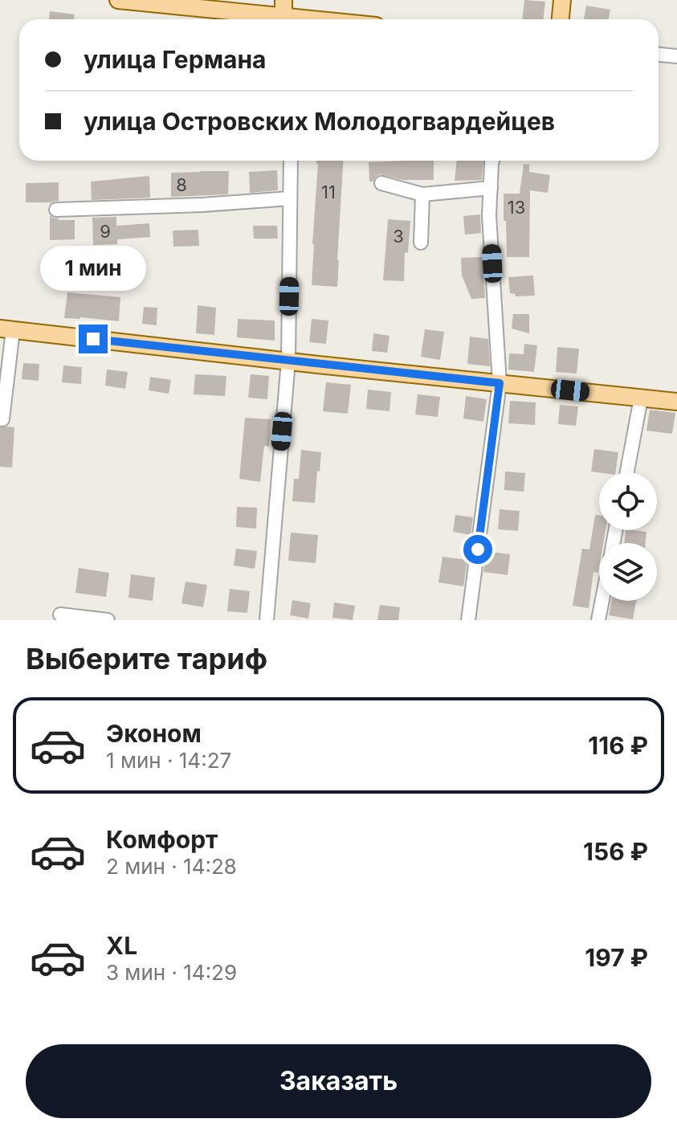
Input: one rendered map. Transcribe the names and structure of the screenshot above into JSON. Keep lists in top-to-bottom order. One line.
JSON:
{"house_numbers":["8","11","13","9","3"],"page":{"banner":["улица Германа","улица Островских Молодогвардейцев"],"bubble":"1 мин","heading":"Выберите тариф","list":[{"name":"Эконом","note":"1 мин · 14:27","value":"116 ₽"},{"name":"Комфорт","note":"2 мин · 14:28","value":"156 ₽"},{"name":"XL","note":"3 мин · 14:29","value":"197 ₽"}],"buttons":"Заказать"}}
